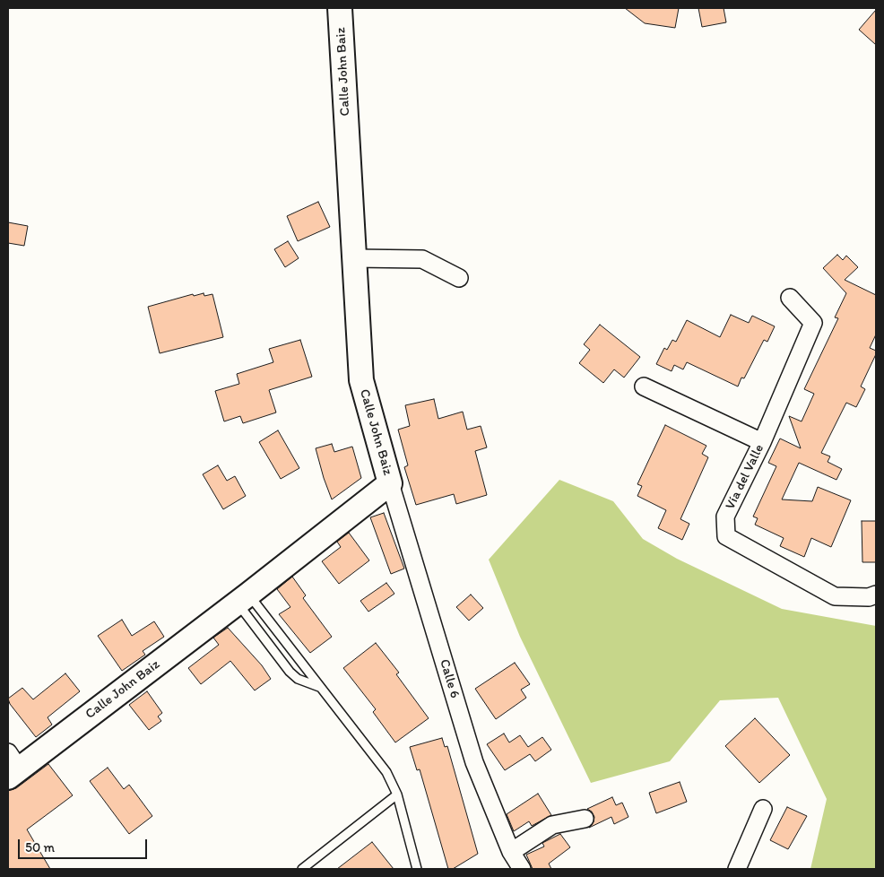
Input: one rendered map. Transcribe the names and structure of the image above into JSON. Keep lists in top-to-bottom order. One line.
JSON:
{"streets":{"street":["Calle John Baiz","Vía del Valle","Calle 6"]},"crossings":[["Calle John Baiz","Calle 6"]],"scale_bar":"50 m"}
